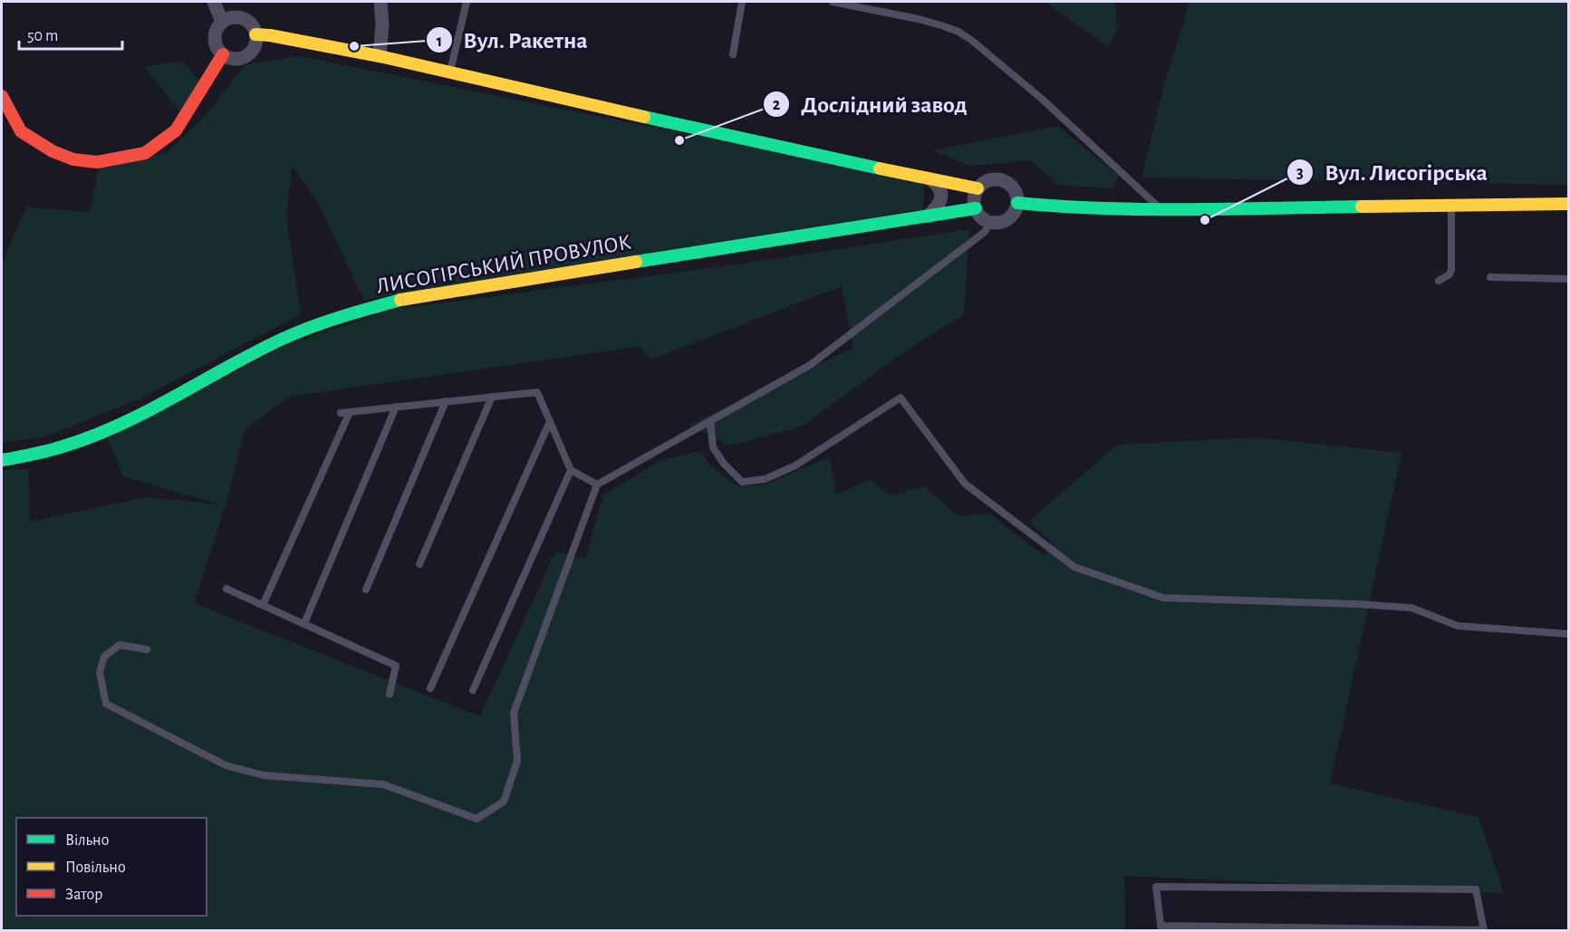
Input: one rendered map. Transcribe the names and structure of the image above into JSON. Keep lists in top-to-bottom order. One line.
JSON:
{"streets":{"street":["ЛИСОГІРСЬКИЙ ПРОВУЛОК"]},"places":["Вул. Ракетна","Дослідний завод","Вул. Лисогірська"],"legend":["Вільно","Повільно","Затор"],"scale_bar":"50 m"}
